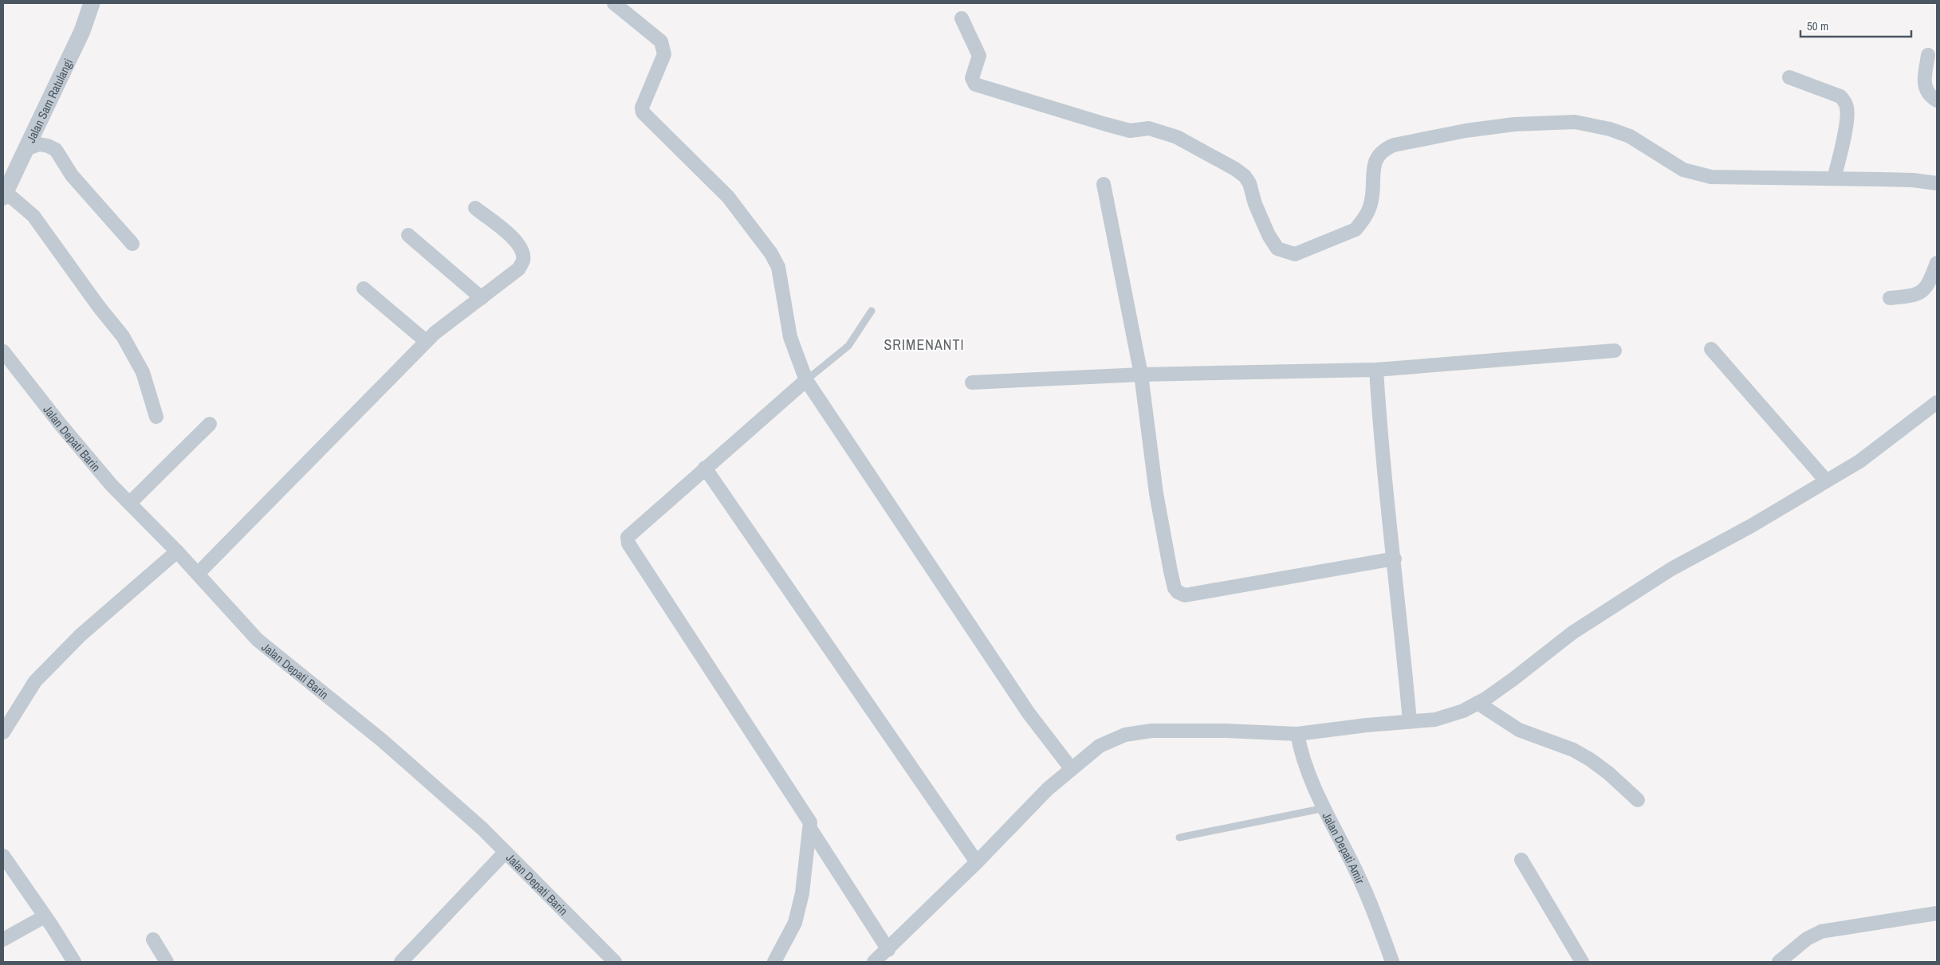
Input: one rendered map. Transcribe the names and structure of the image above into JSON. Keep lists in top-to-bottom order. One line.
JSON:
{"streets":{"street":["Jalan Sam Ratulangi","Jalan Depati Barin","Jalan Depati Amir"]},"districts":["SRIMENANTI"],"scale_bar":"50 m"}
